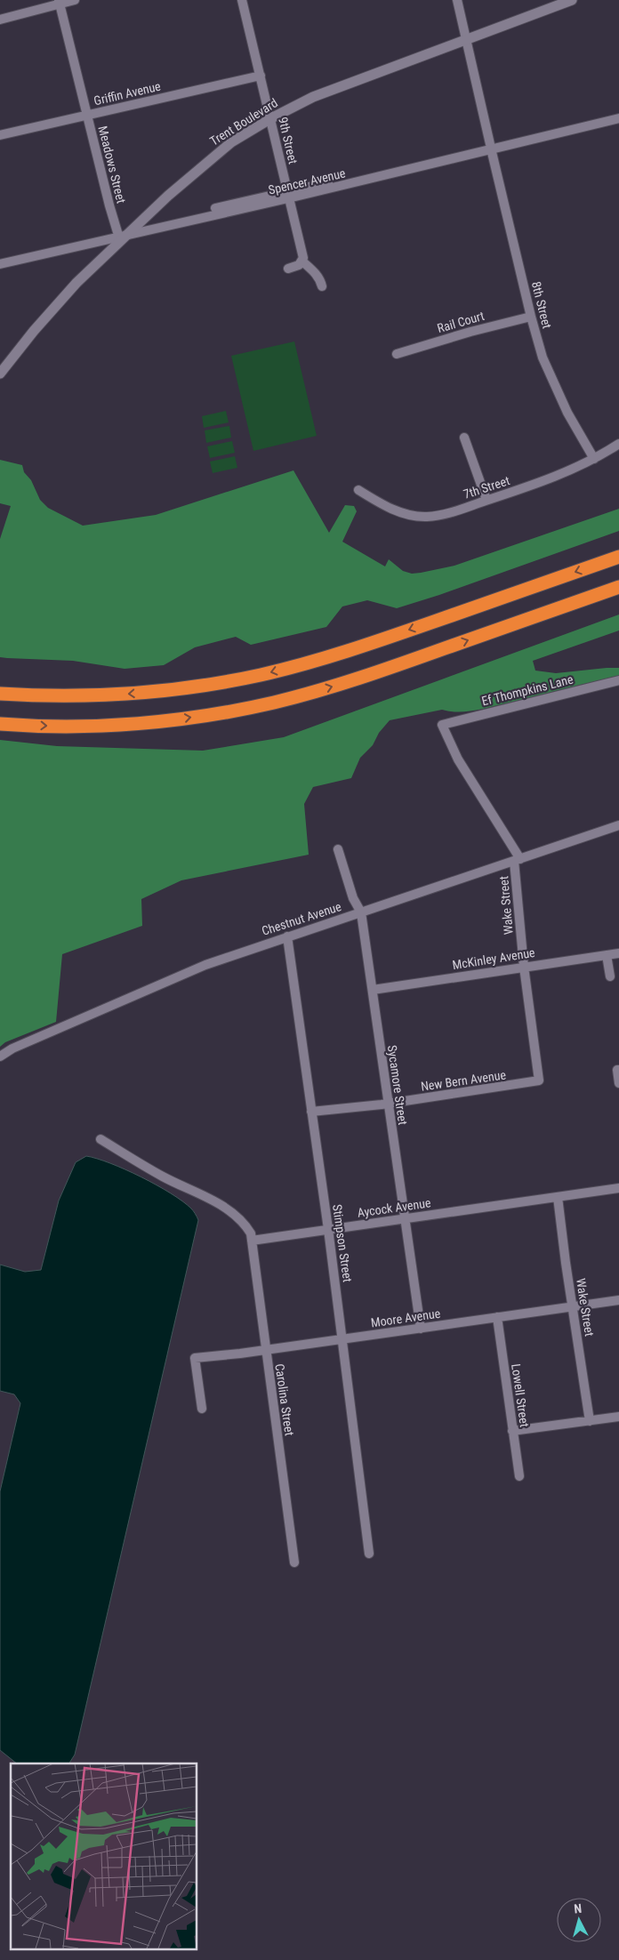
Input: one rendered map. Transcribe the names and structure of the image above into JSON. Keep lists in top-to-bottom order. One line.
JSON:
{"streets":{"street":["Griffin Avenue","Trent Boulevard","9th Street","Meadows Street","Spencer Avenue","8th Street","Rail Court","7th Street","Ef Thompkins Lane","Wake Street","Chestnut Avenue","McKinley Avenue","New Bern Avenue","Sycamore Street","Aycock Avenue","Stimpson Street","Moore Avenue","Lowell Street","Carolina Street"]},"crossings":[["Griffin Avenue","9th Street"],["Griffin Avenue","Meadows Street"],["Trent Boulevard","9th Street"],["Trent Boulevard","Meadows Street"],["Trent Boulevard","Spencer Avenue"],["Trent Boulevard","8th Street"],["9th Street","Spencer Avenue"],["Meadows Street","Spencer Avenue"],["Spencer Avenue","8th Street"],["8th Street","Rail Court"],["8th Street","7th Street"],["Ef Thompkins Lane","Wake Street"],["Wake Street","Chestnut Avenue"],["Wake Street","McKinley Avenue"],["Wake Street","New Bern Avenue"],["Wake Street","Aycock Avenue"],["Wake Street","Moore Avenue"],["Chestnut Avenue","Sycamore Street"],["Chestnut Avenue","Stimpson Street"],["McKinley Avenue","Sycamore Street"],["New Bern Avenue","Sycamore Street"],["New Bern Avenue","Stimpson Street"],["Sycamore Street","Aycock Avenue"],["Sycamore Street","Moore Avenue"],["Aycock Avenue","Stimpson Street"],["Aycock Avenue","Carolina Street"],["Stimpson Street","Moore Avenue"],["Moore Avenue","Lowell Street"],["Moore Avenue","Carolina Street"]],"north":"top"}
